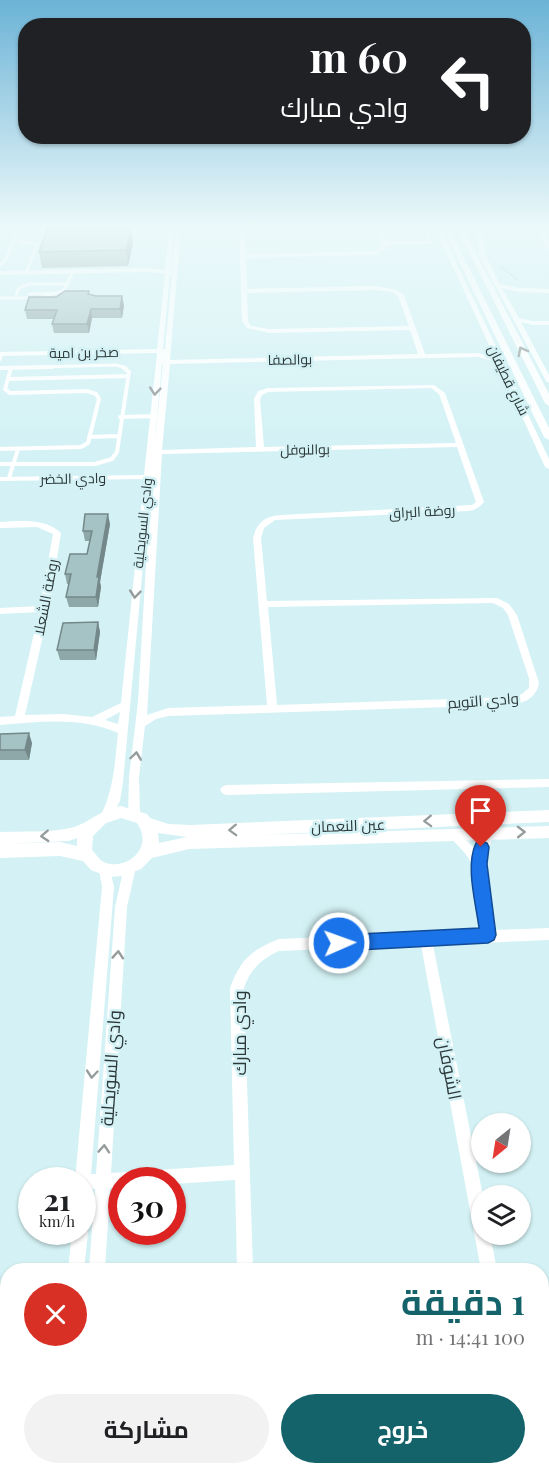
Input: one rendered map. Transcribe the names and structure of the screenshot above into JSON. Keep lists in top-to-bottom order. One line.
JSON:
{"streets":{"street":["صخر بن امية","بوالصفا","شارع قطيفان","بوالنوفل","وادي الخضر","روضة البراق","وادي السويحلية","روضة الشعلا","وادي التويم","عين النعمان","وادي مبارك","الشوفان"]},"crossings":[["صخر بن امية","بوالصفا"],["صخر بن امية","وادي السويحلية"],["بوالصفا","شارع قطيفان"],["بوالصفا","وادي السويحلية"],["بوالنوفل","روضة البراق"],["بوالنوفل","وادي السويحلية"],["وادي الخضر","وادي السويحلية"],["روضة البراق","وادي التويم"],["وادي السويحلية","وادي التويم"],["وادي السويحلية","عين النعمان"],["وادي مبارك","الشوفان"]],"north":"bottom left","page":{"turn":["60 m","وادي مبارك"],"speed":"21 km/h","limit":"30","heading":["1 دقيقة","100 m · 14:41"],"buttons":["خروج","مشاركة"]}}
